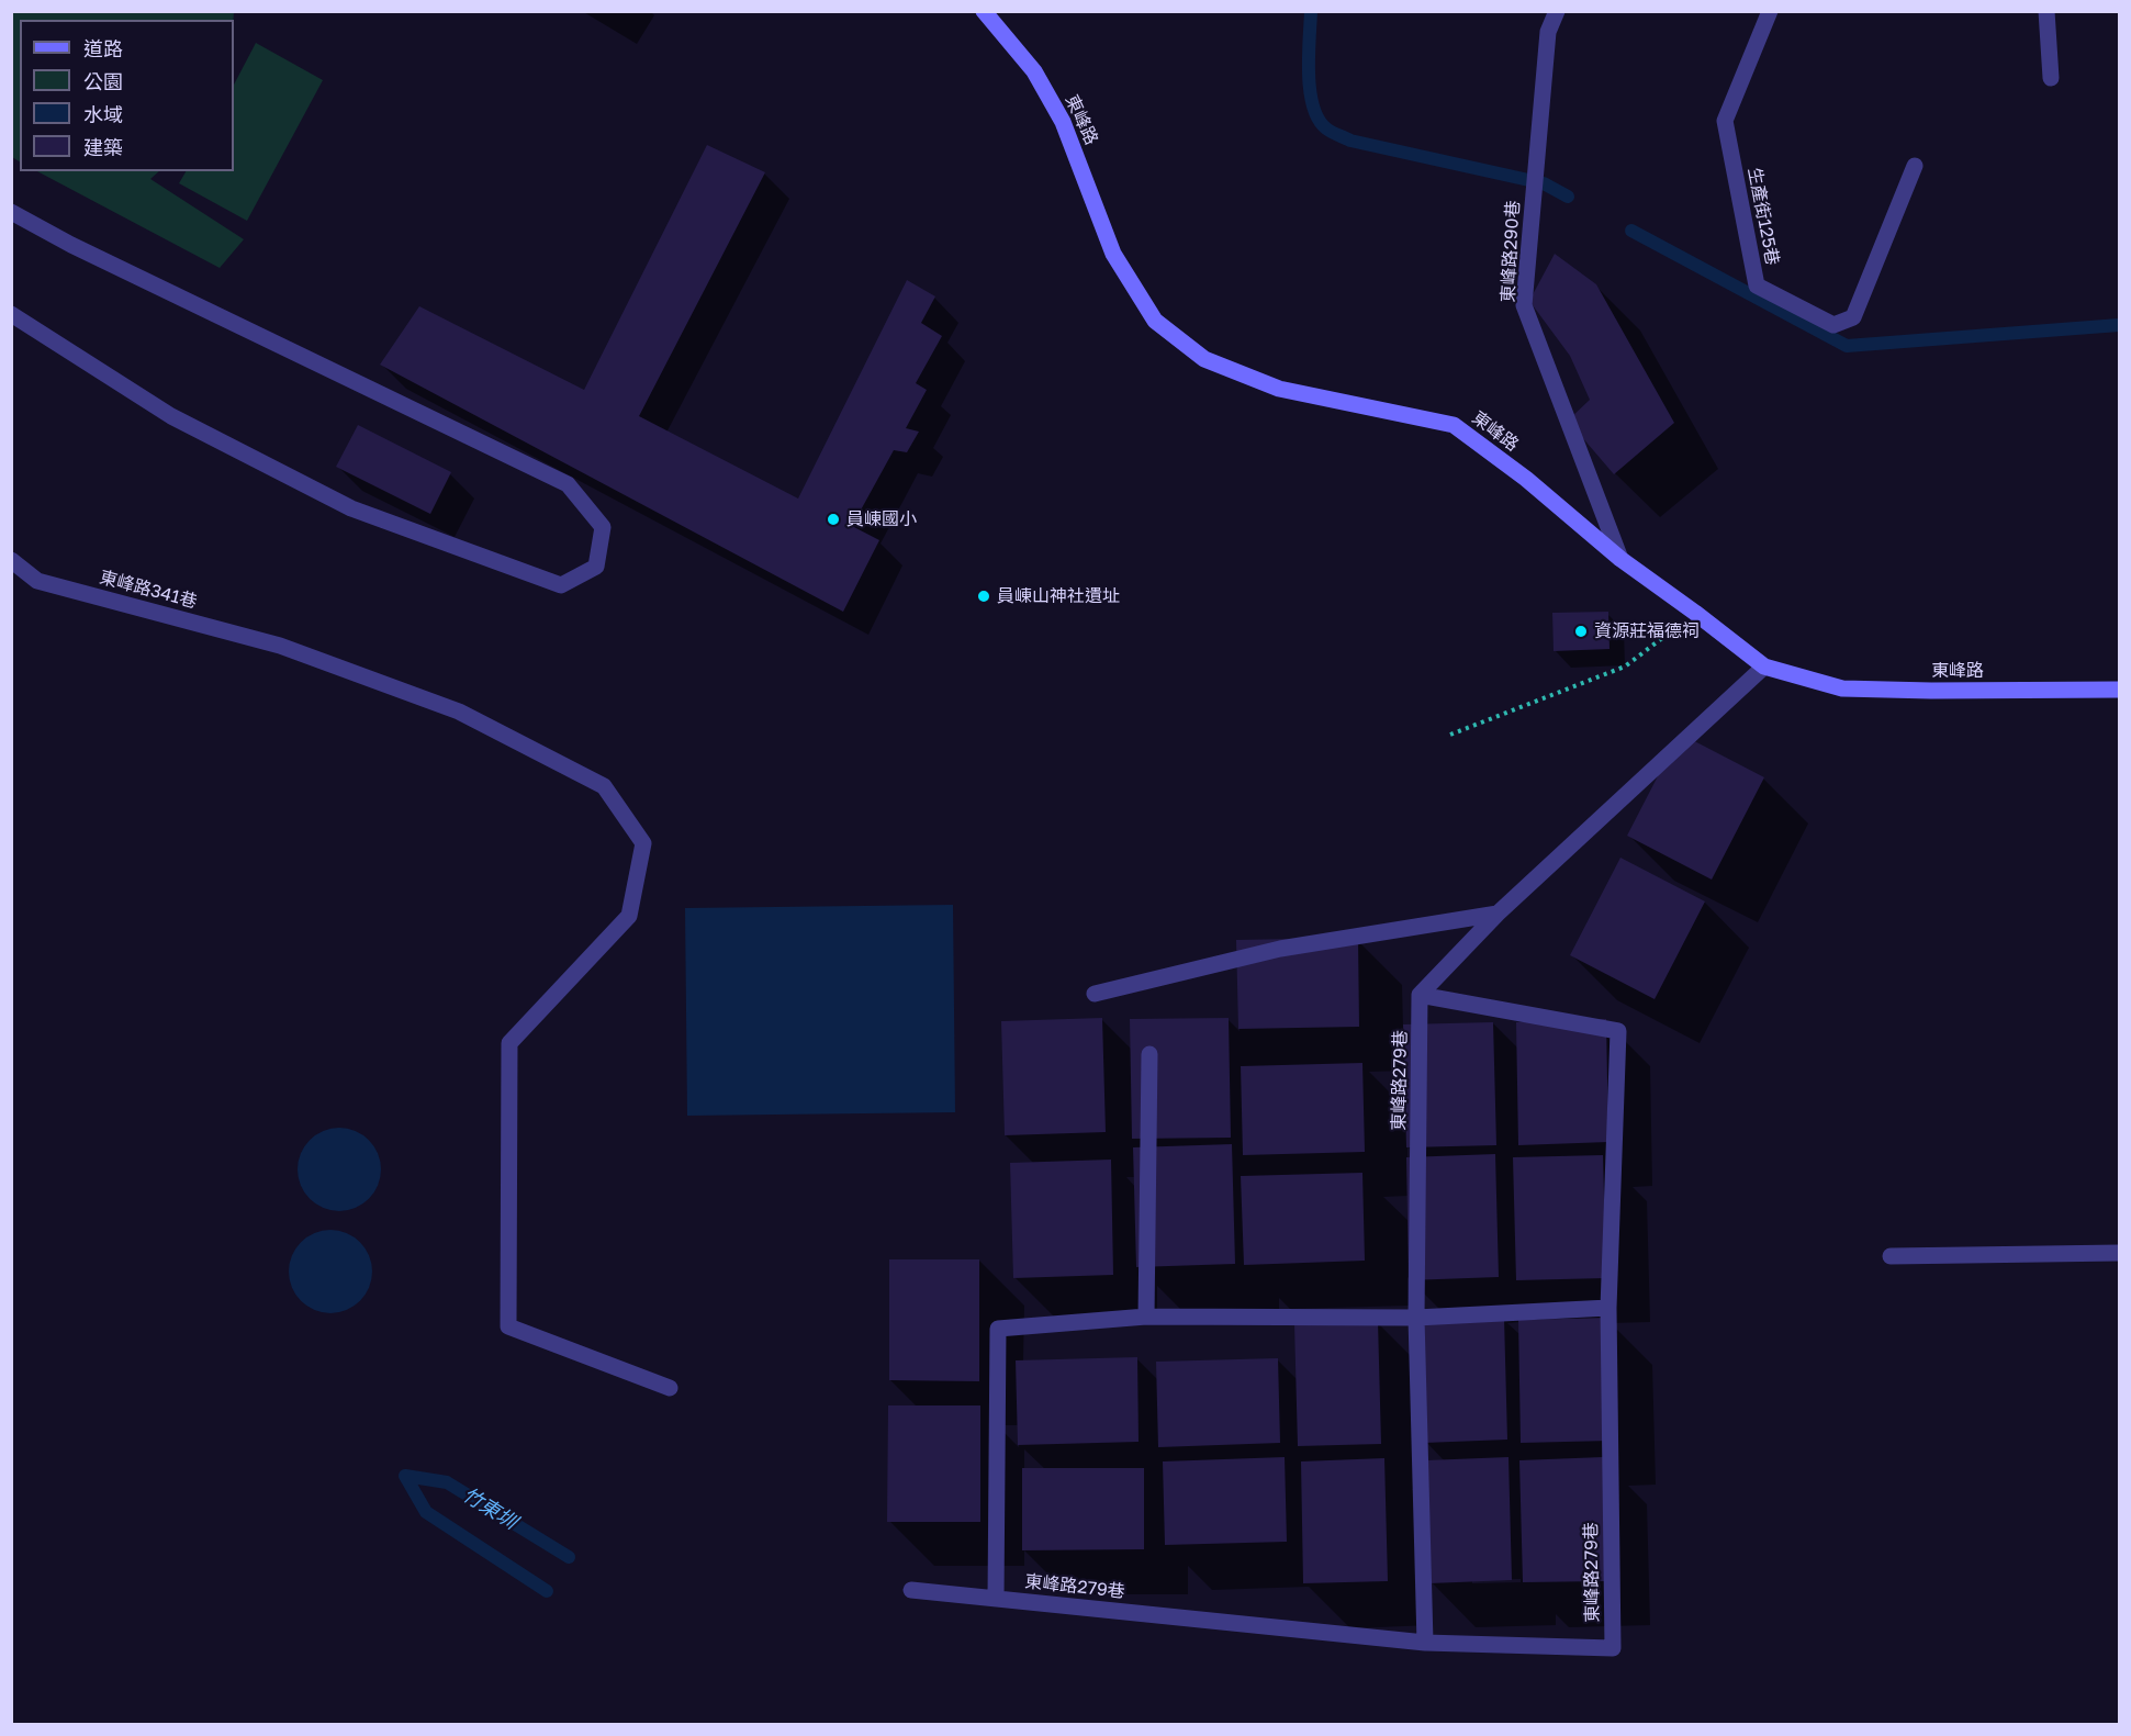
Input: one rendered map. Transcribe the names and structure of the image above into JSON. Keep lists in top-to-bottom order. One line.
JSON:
{"streets":{"main road":["東峰路"],"lane":["生產街125巷","東峰路290巷","東峰路341巷","東峰路279巷"]},"crossings":[["東峰路","東峰路290巷"]],"water":["竹東圳"],"places":["員崠國小","員崠山神社遺址","資源莊福德祠"],"legend":["道路","公園","水域","建築"]}
